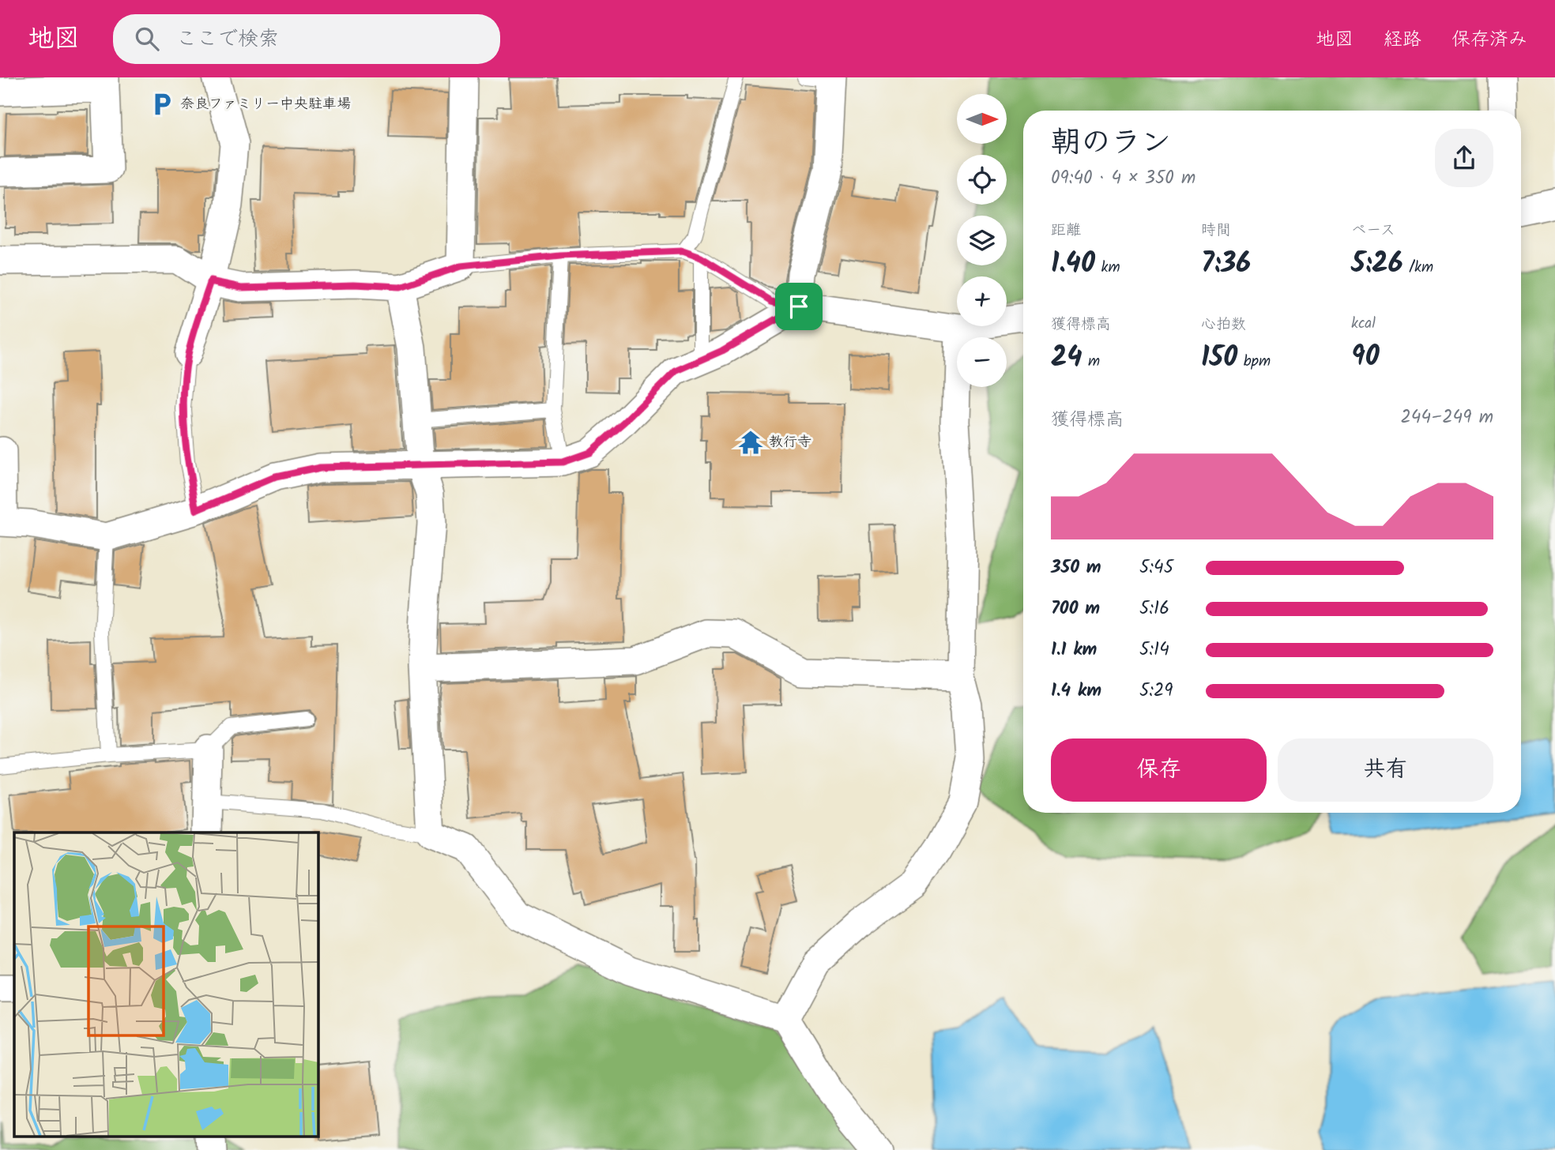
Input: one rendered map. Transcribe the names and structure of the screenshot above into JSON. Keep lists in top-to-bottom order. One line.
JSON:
{"places":{"parking":["奈良ファミリー中央駐車場"],"temple":["教行寺"]},"north":"right","page":{"header":"地図","search":"ここで検索","nav":["地図","経路","保存済み"],"map_buttons":["+","−"],"heading":["朝のラン","09:40 · 4 × 350 m"],"stats":[["距離","1.40 km"],["時間","7:36"],["ペース","5:26 /km"],["獲得標高","24 m"],["心拍数","150 bpm"],["kcal","90"]],"chart":["獲得標高","244–249 m"],"list":[{"name":"350 m","note":"5:45"},{"name":"700 m","note":"5:16"},{"name":"1.1 km","note":"5:14"},{"name":"1.4 km","note":"5:29"}],"buttons":["保存","共有"]}}
